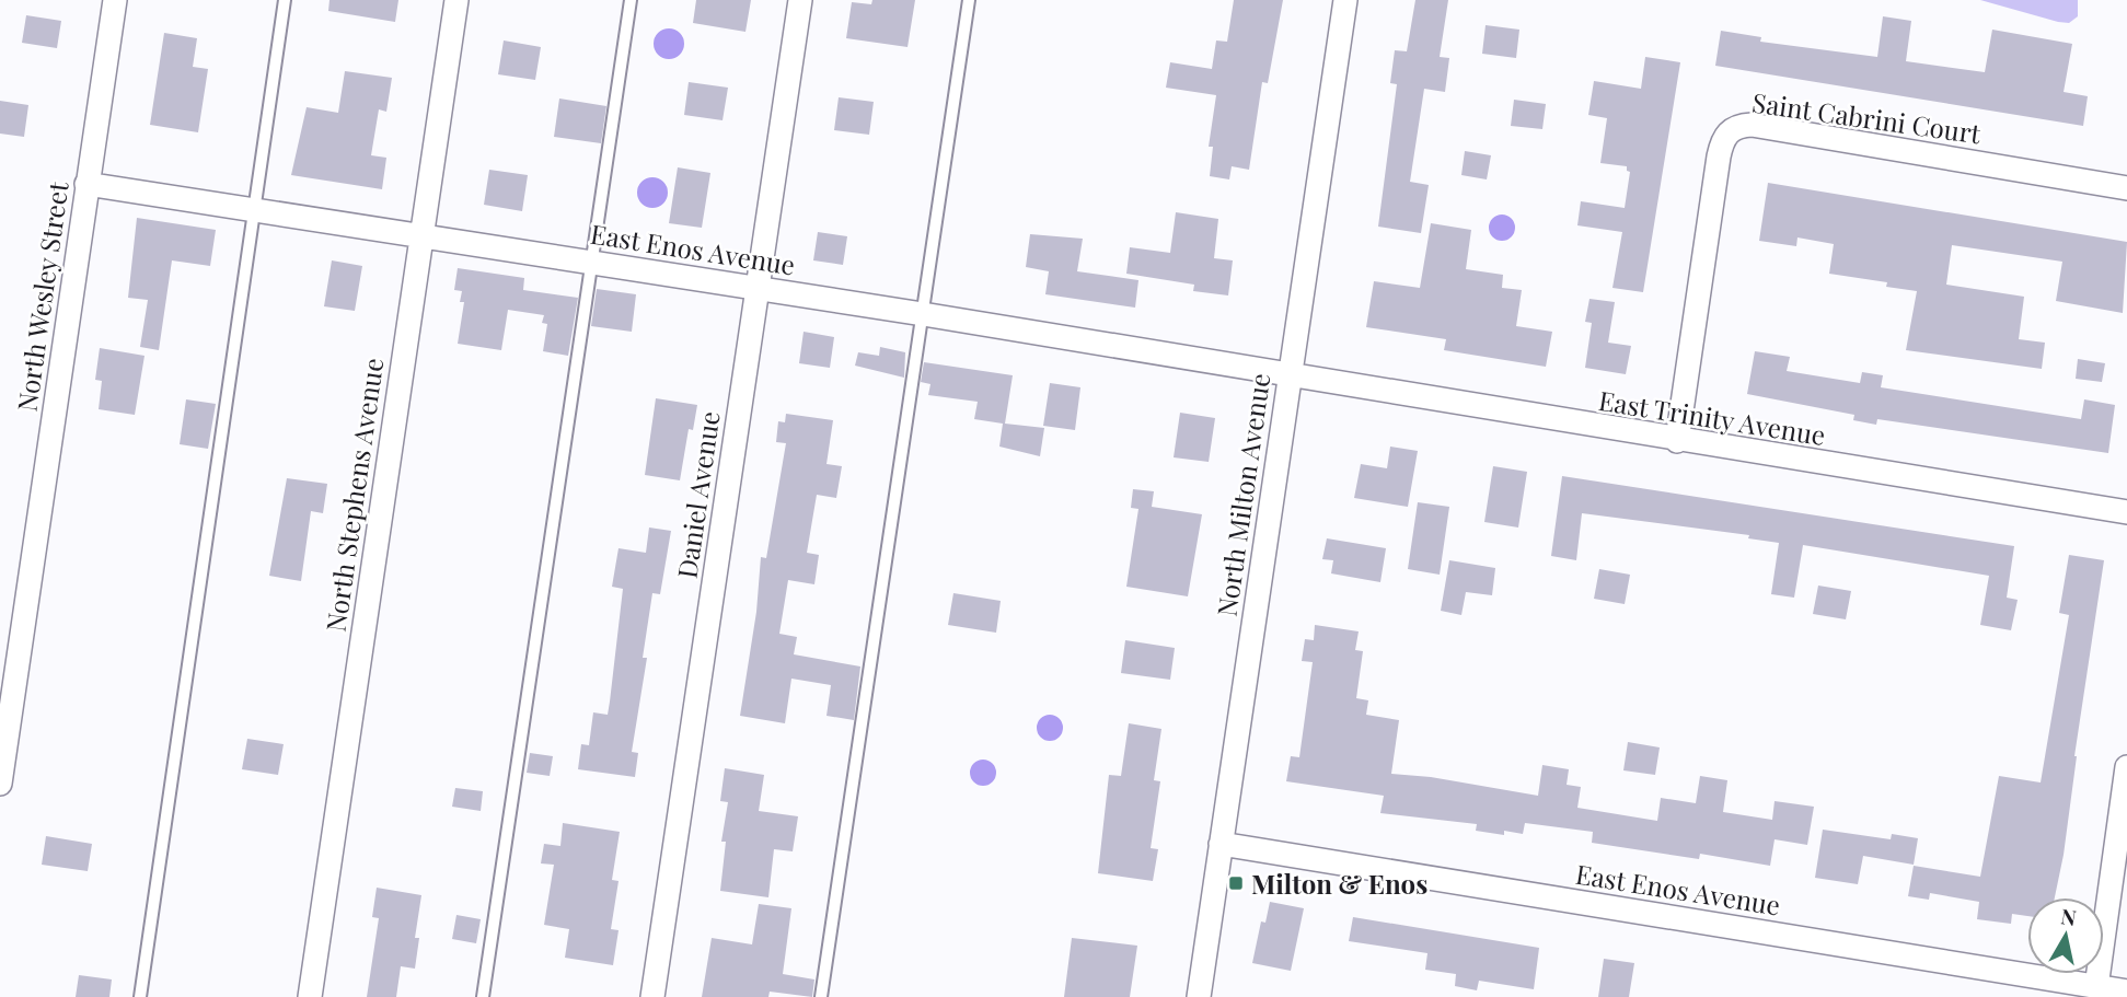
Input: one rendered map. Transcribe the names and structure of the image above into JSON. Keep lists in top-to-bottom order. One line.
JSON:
{"streets":{"street":["Saint Cabrini Court","East Enos Avenue","North Wesley Street","East Trinity Avenue","North Stephens Avenue","Daniel Avenue","North Milton Avenue"]},"crossings":[["Saint Cabrini Court","East Trinity Avenue"],["East Enos Avenue","North Wesley Street"],["East Enos Avenue","East Trinity Avenue"],["East Enos Avenue","North Stephens Avenue"],["East Enos Avenue","Daniel Avenue"],["East Enos Avenue","North Milton Avenue"],["East Trinity Avenue","North Milton Avenue"]],"places":{"transit":["Milton & Enos"]},"north":"top"}
